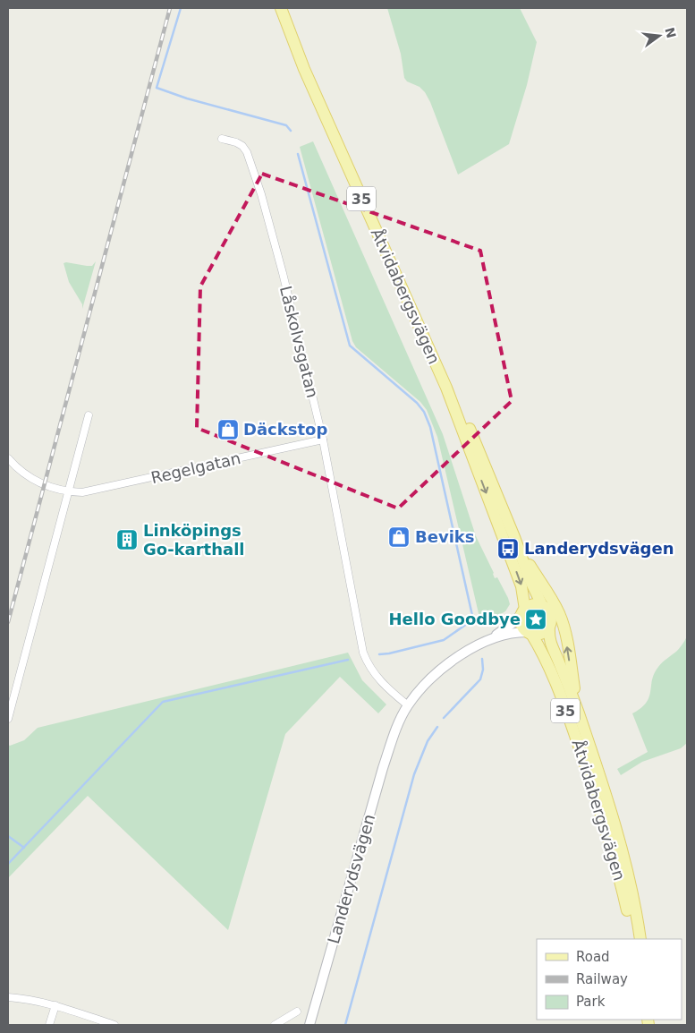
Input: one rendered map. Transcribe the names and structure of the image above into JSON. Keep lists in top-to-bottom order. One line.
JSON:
{"streets":{"main road":["35","Åtvidabergsvägen"],"street":["Låskolvsgatan","Regelgatan","Landerydsvägen"]},"crossings":[["35","Åtvidabergsvägen"],["35","Landerydsvägen"],["Åtvidabergsvägen","Landerydsvägen"],["Låskolvsgatan","Regelgatan"],["Låskolvsgatan","Landerydsvägen"]],"places":{"shop":["Däckstop","Beviks"],"building":["Linköpings Go-karthall"],"bus stop":["Landerydsvägen"],"place":["Hello Goodbye"]},"legend":["Road","Railway","Park"],"north":"right"}
